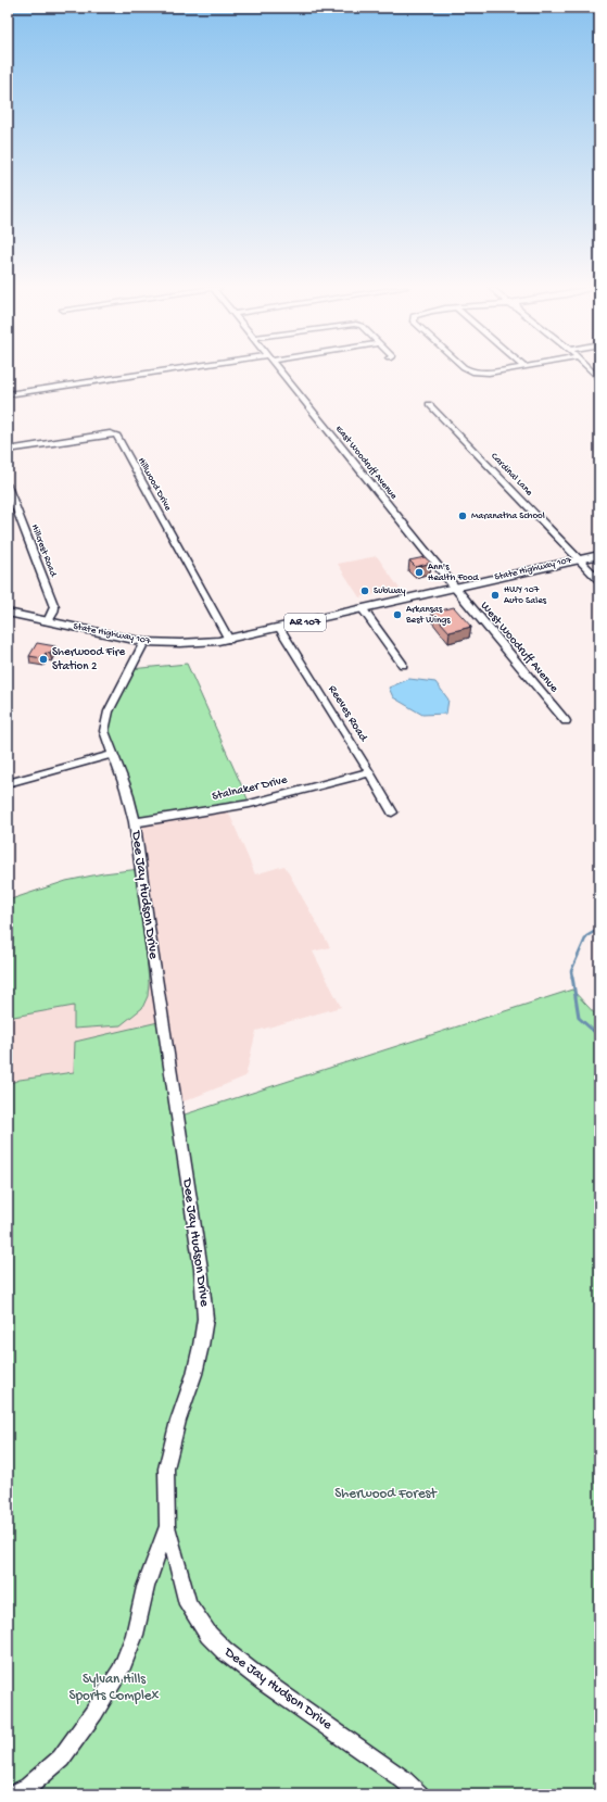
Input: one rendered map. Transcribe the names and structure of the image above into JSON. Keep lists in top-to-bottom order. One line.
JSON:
{"streets":{"main road":["State Highway 107","AR 107"],"street":["East Woodruff Avenue","Cardinal Lane","Hillwood Drive","Hillcrest Road","West Woodruff Avenue","Reeves Road","Stalnaker Drive","Dee Jay Hudson Drive"]},"crossings":[["East Woodruff Avenue","State Highway 107"],["East Woodruff Avenue","West Woodruff Avenue"],["Cardinal Lane","State Highway 107"],["Hillwood Drive","State Highway 107"],["Hillcrest Road","State Highway 107"],["State Highway 107","West Woodruff Avenue"],["State Highway 107","Reeves Road"],["State Highway 107","Dee Jay Hudson Drive"],["Reeves Road","Stalnaker Drive"],["Stalnaker Drive","Dee Jay Hudson Drive"]],"parks":["Sherwood Forest","Sylvan Hills Sports Complex"],"places":["Maranatha School","Ann's Health Food","Subway","HWY 107 Auto Sales","Arkansas Best Wings","Sherwood Fire Station 2"]}
